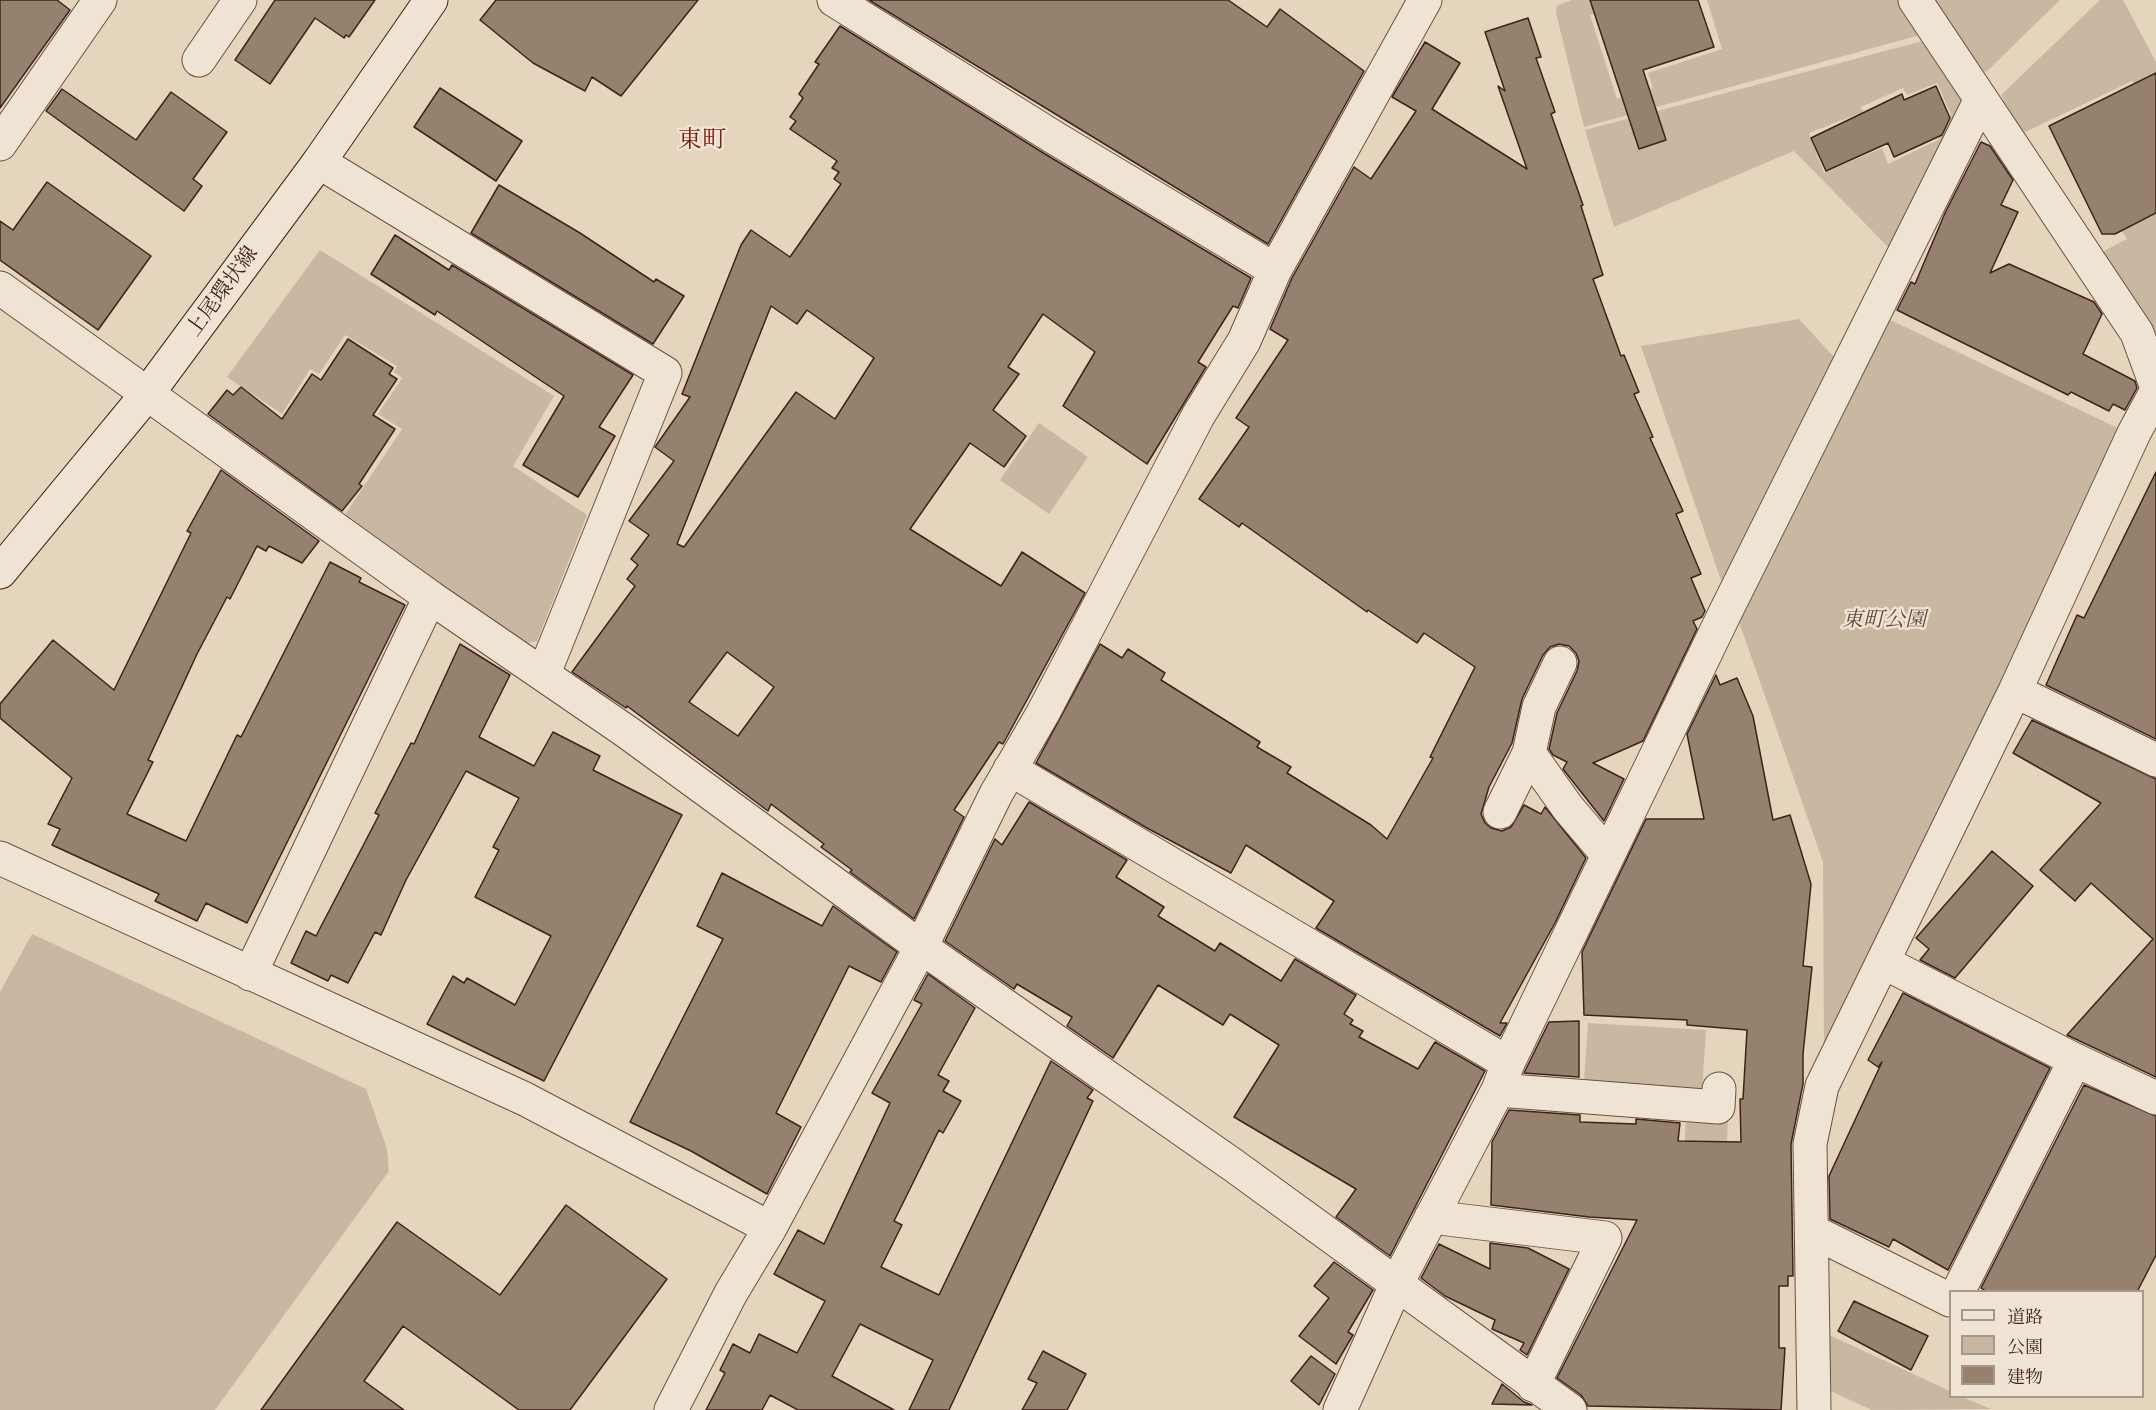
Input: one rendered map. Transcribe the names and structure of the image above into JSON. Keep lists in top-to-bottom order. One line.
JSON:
{"streets":{"street":["上尾環状線"]},"districts":["東町"],"parks":["東町公園"],"legend":["道路","公園","建物"]}
